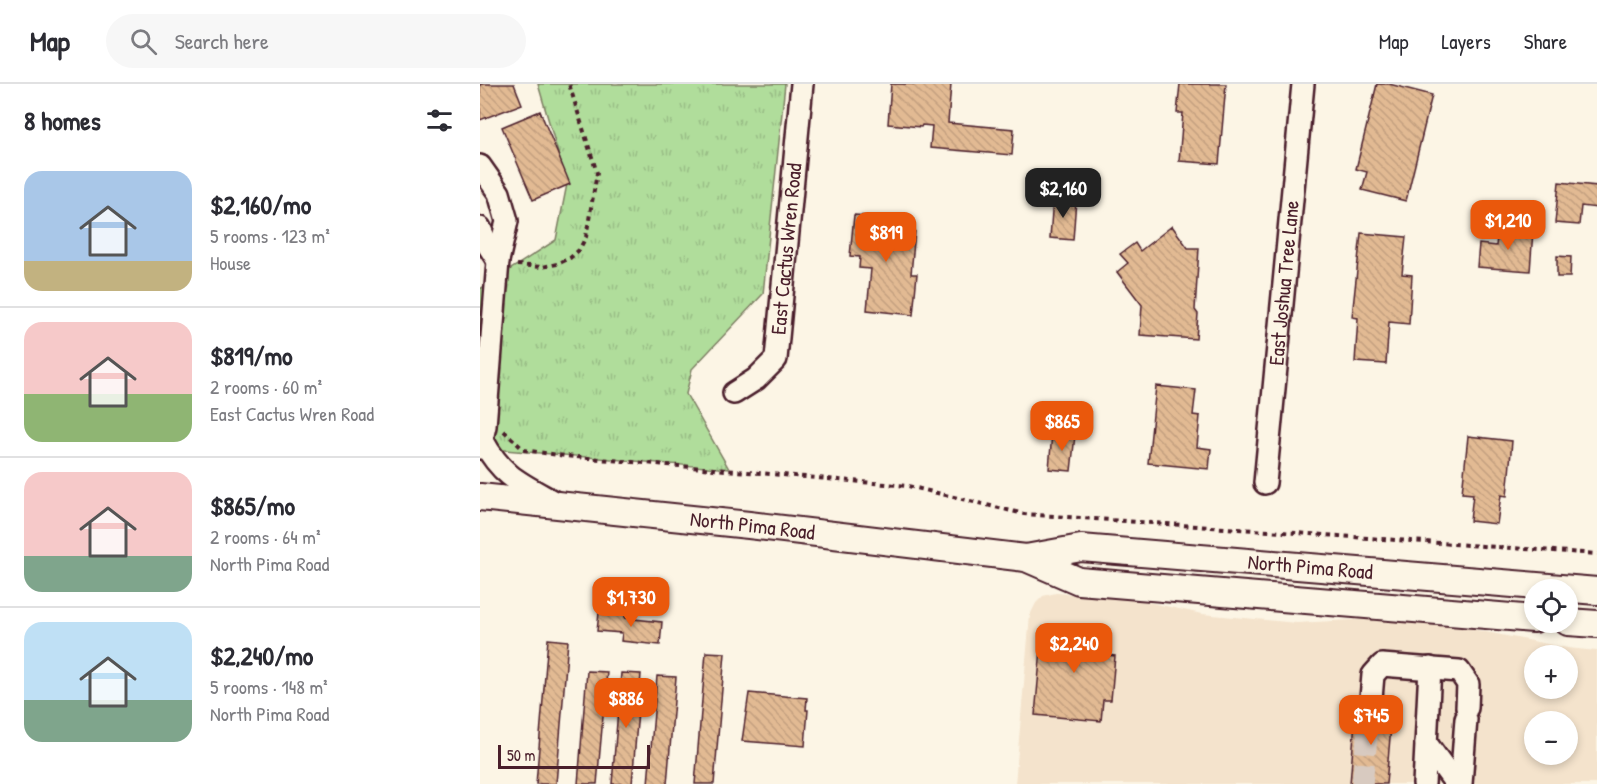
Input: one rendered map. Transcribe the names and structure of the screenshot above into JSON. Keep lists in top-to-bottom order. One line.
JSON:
{"streets":{"main road":["North Pima Road"],"street":["East Cactus Wren Road","East Joshua Tree Lane"]},"scale_bar":"50 m","page":{"header":"Map","search":"Search here","nav":["Map","Layers","Share"],"heading":"8 homes","list":[{"name":"$2,160/mo","note":"5 rooms · 123 m² · House"},{"name":"$819/mo","note":"2 rooms · 60 m² · East Cactus Wren Road"},{"name":"$865/mo","note":"2 rooms · 64 m² · North Pima Road"},{"name":"$2,240/mo","note":"5 rooms · 148 m² · North Pima Road"}],"price":["$2,160","$1,210","$819","$865","$1,730","$2,240","$886","$745"],"map_buttons":["+","−"],"scale":"50 m"}}
